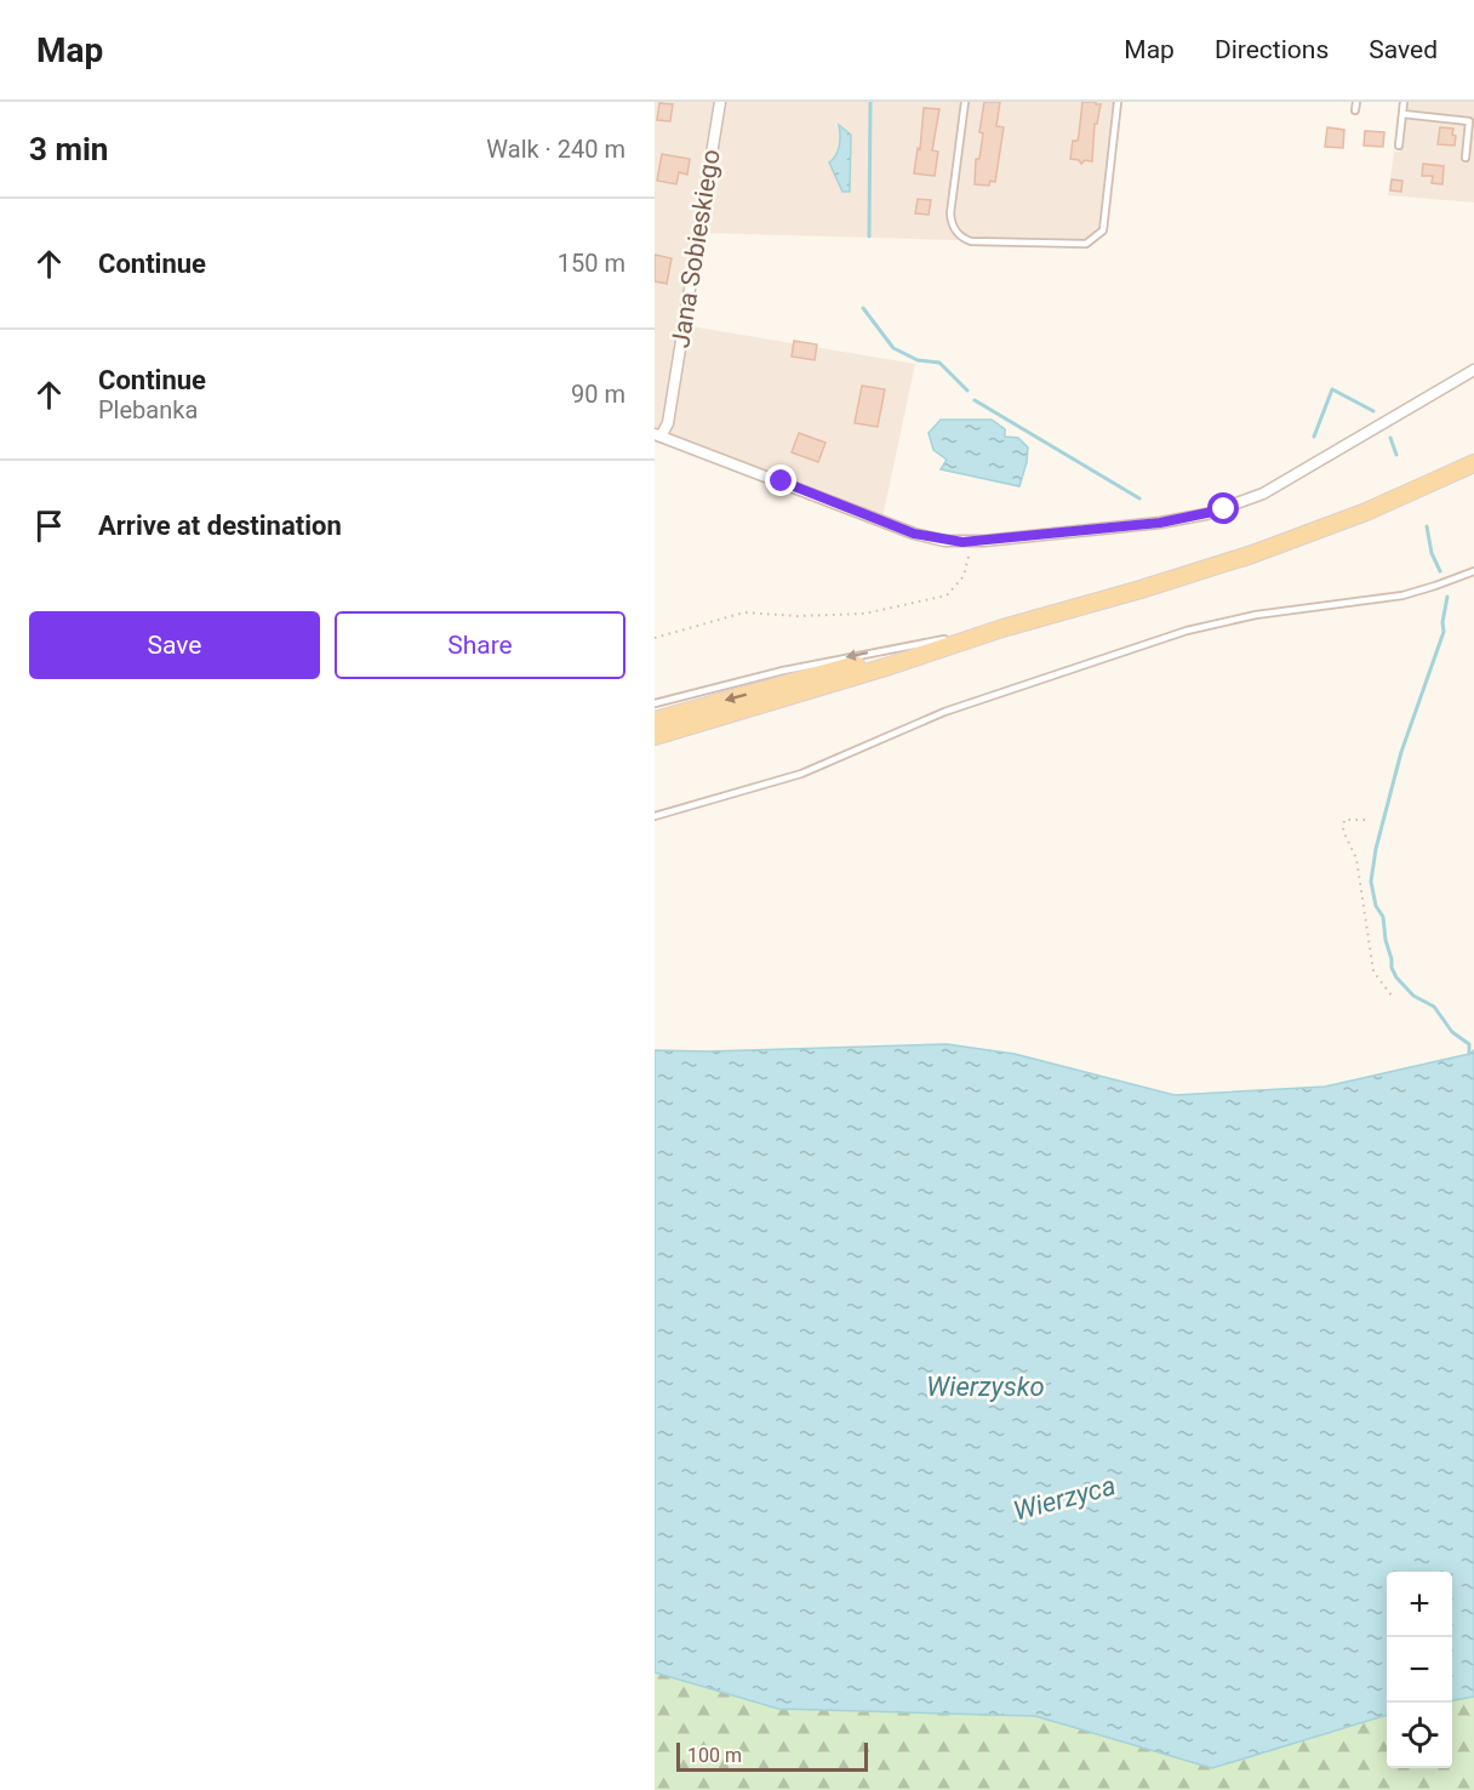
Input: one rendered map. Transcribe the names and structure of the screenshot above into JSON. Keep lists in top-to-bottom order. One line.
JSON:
{"streets":{"street":["Jana Sobieskiego"]},"water":["Wierzysko","Wierzyca"],"scale_bar":"100 m","page":{"header":"Map","nav":["Map","Directions","Saved"],"heading":["3 min","Walk · 240 m"],"list":[["Continue","150 m"],["Continue","Plebanka","90 m"],"Arrive at destination"],"buttons":["Save","Share"],"map_buttons":["+","−"],"scale":"100 m"}}
